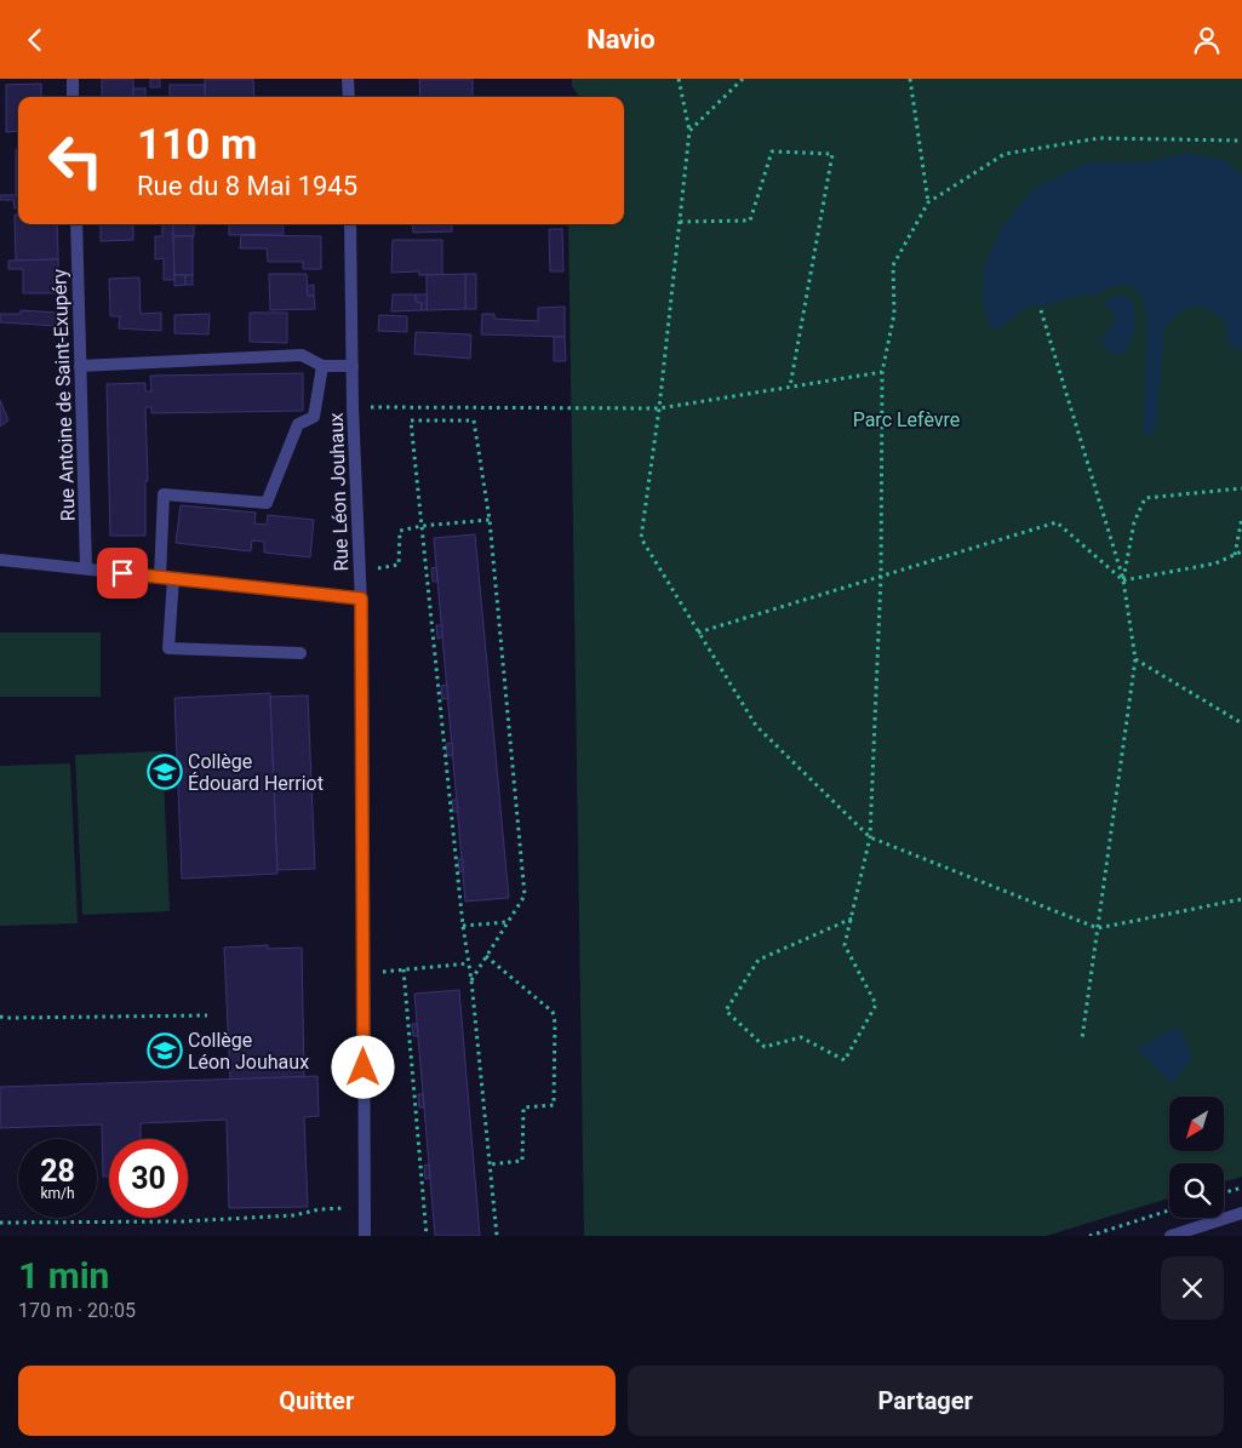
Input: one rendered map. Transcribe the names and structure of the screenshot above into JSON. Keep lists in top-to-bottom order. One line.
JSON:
{"streets":{"street":["Rue Antoine de Saint-Exupéry","Rue Léon Jouhaux"]},"parks":["Parc Lefèvre"],"places":{"school or university":["Collège Édouard Herriot","Collège Léon Jouhaux"]},"north":"bottom left","page":{"header":"Navio","turn":["110 m","Rue du 8 Mai 1945"],"speed":"28 km/h","limit":"30","heading":["1 min","170 m · 20:05"],"buttons":["Quitter","Partager"]}}
